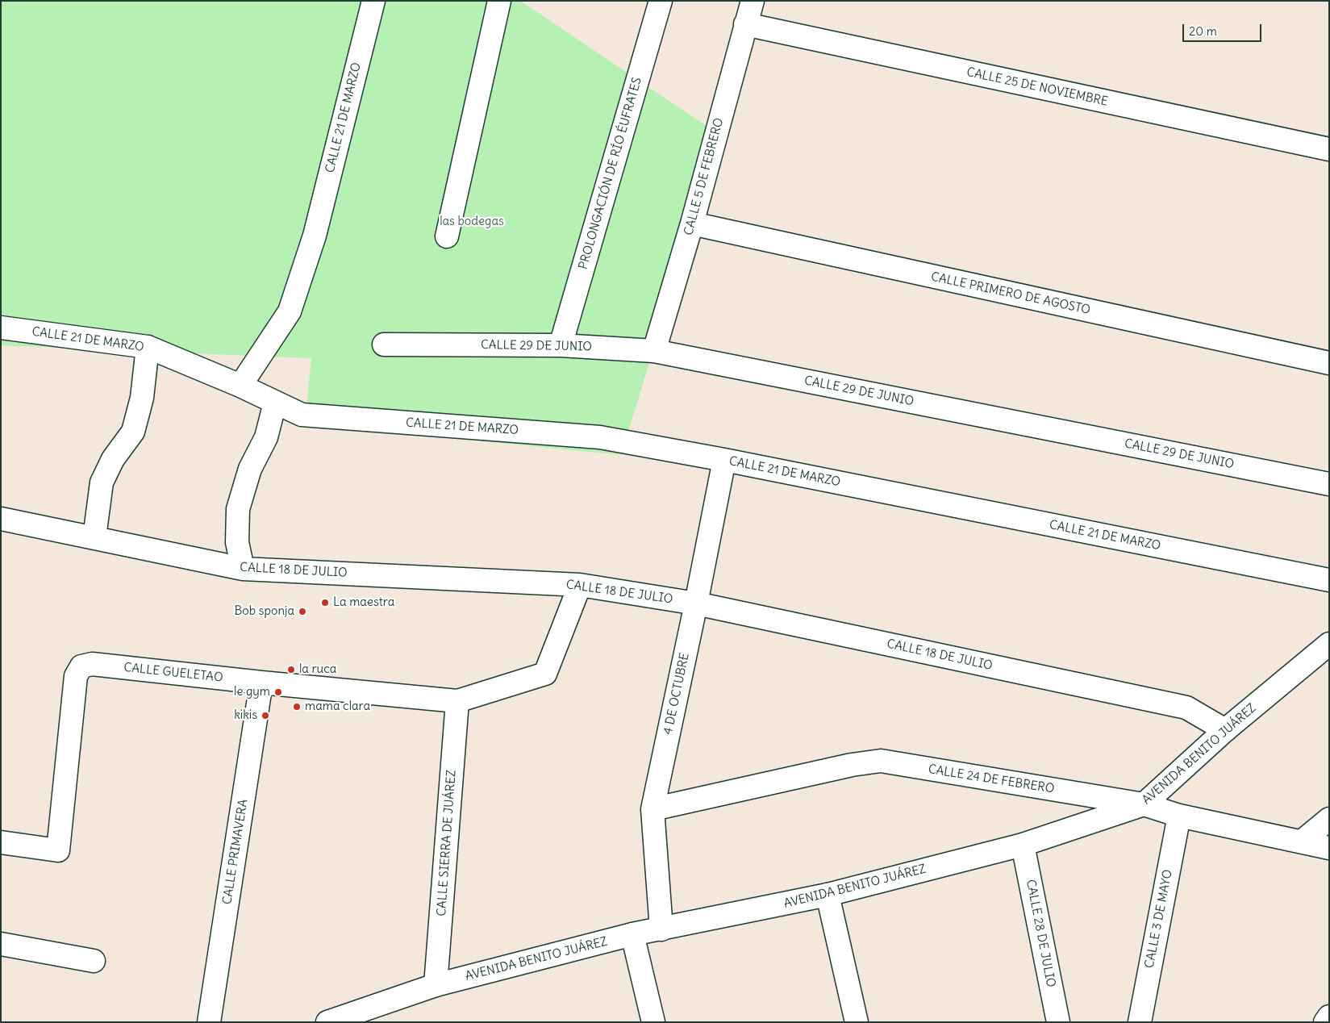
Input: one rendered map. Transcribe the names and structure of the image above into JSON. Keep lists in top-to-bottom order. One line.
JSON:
{"streets":{"street":["CALLE 25 DE NOVIEMBRE","CALLE 21 DE MARZO","PROLONGACIÓN DE RÍO ÉUFRATES","CALLE 5 DE FEBRERO","CALLE PRIMERO DE AGOSTO","CALLE 29 DE JUNIO","CALLE 18 DE JULIO","CALLE GUELETAO","4 DE OCTUBRE","AVENIDA BENITO JUÁREZ","CALLE 24 DE FEBRERO","CALLE SIERRA DE JUÁREZ","CALLE PRIMAVERA","CALLE 3 DE MAYO","CALLE 28 DE JULIO"]},"crossings":[["CALLE 25 DE NOVIEMBRE","CALLE 5 DE FEBRERO"],["CALLE 21 DE MARZO","4 DE OCTUBRE"],["PROLONGACIÓN DE RÍO ÉUFRATES","CALLE 29 DE JUNIO"],["CALLE 5 DE FEBRERO","CALLE PRIMERO DE AGOSTO"],["CALLE 5 DE FEBRERO","CALLE 29 DE JUNIO"],["CALLE 18 DE JULIO","4 DE OCTUBRE"],["CALLE 18 DE JULIO","AVENIDA BENITO JUÁREZ"],["CALLE GUELETAO","CALLE SIERRA DE JUÁREZ"],["CALLE GUELETAO","CALLE PRIMAVERA"],["4 DE OCTUBRE","AVENIDA BENITO JUÁREZ"],["4 DE OCTUBRE","CALLE 24 DE FEBRERO"],["AVENIDA BENITO JUÁREZ","CALLE 24 DE FEBRERO"],["AVENIDA BENITO JUÁREZ","CALLE SIERRA DE JUÁREZ"],["AVENIDA BENITO JUÁREZ","CALLE 28 DE JULIO"],["CALLE 24 DE FEBRERO","CALLE 3 DE MAYO"]],"parks":["las bodegas"],"places":["La maestra","Bob sponja","la ruca","le gym","mama clara","kikis"],"scale_bar":"20 m"}
